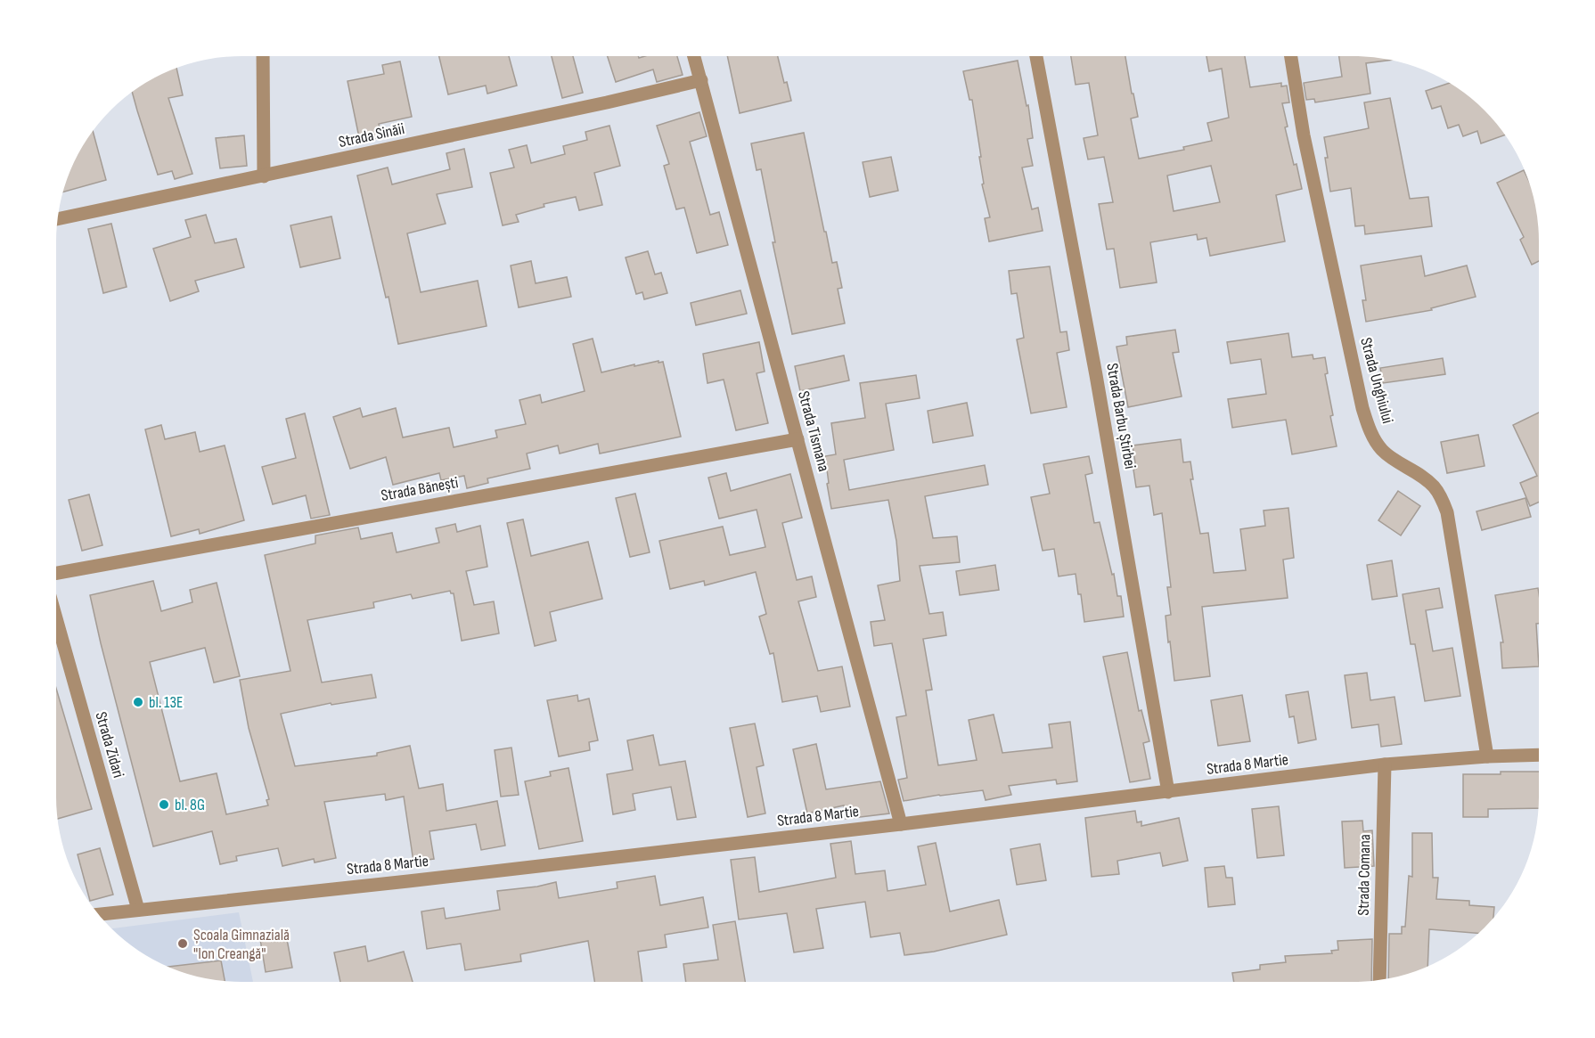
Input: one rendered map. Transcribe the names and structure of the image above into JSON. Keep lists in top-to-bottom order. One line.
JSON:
{"streets":{"street":["Strada Sinăii","Strada Unghiului","Strada Barbu Știrbei","Strada Tismana","Strada Bănești","Strada Zidari","Strada 8 Martie","Strada Comana"]},"crossings":[["Strada Sinăii","Strada Tismana"],["Strada Unghiului","Strada 8 Martie"],["Strada Barbu Știrbei","Strada 8 Martie"],["Strada Tismana","Strada Bănești"],["Strada Tismana","Strada 8 Martie"],["Strada Zidari","Strada 8 Martie"],["Strada 8 Martie","Strada Comana"]],"places":["bl. 13E","bl. 8G","Școala Gimnazială \"Ion Creangă\""]}
